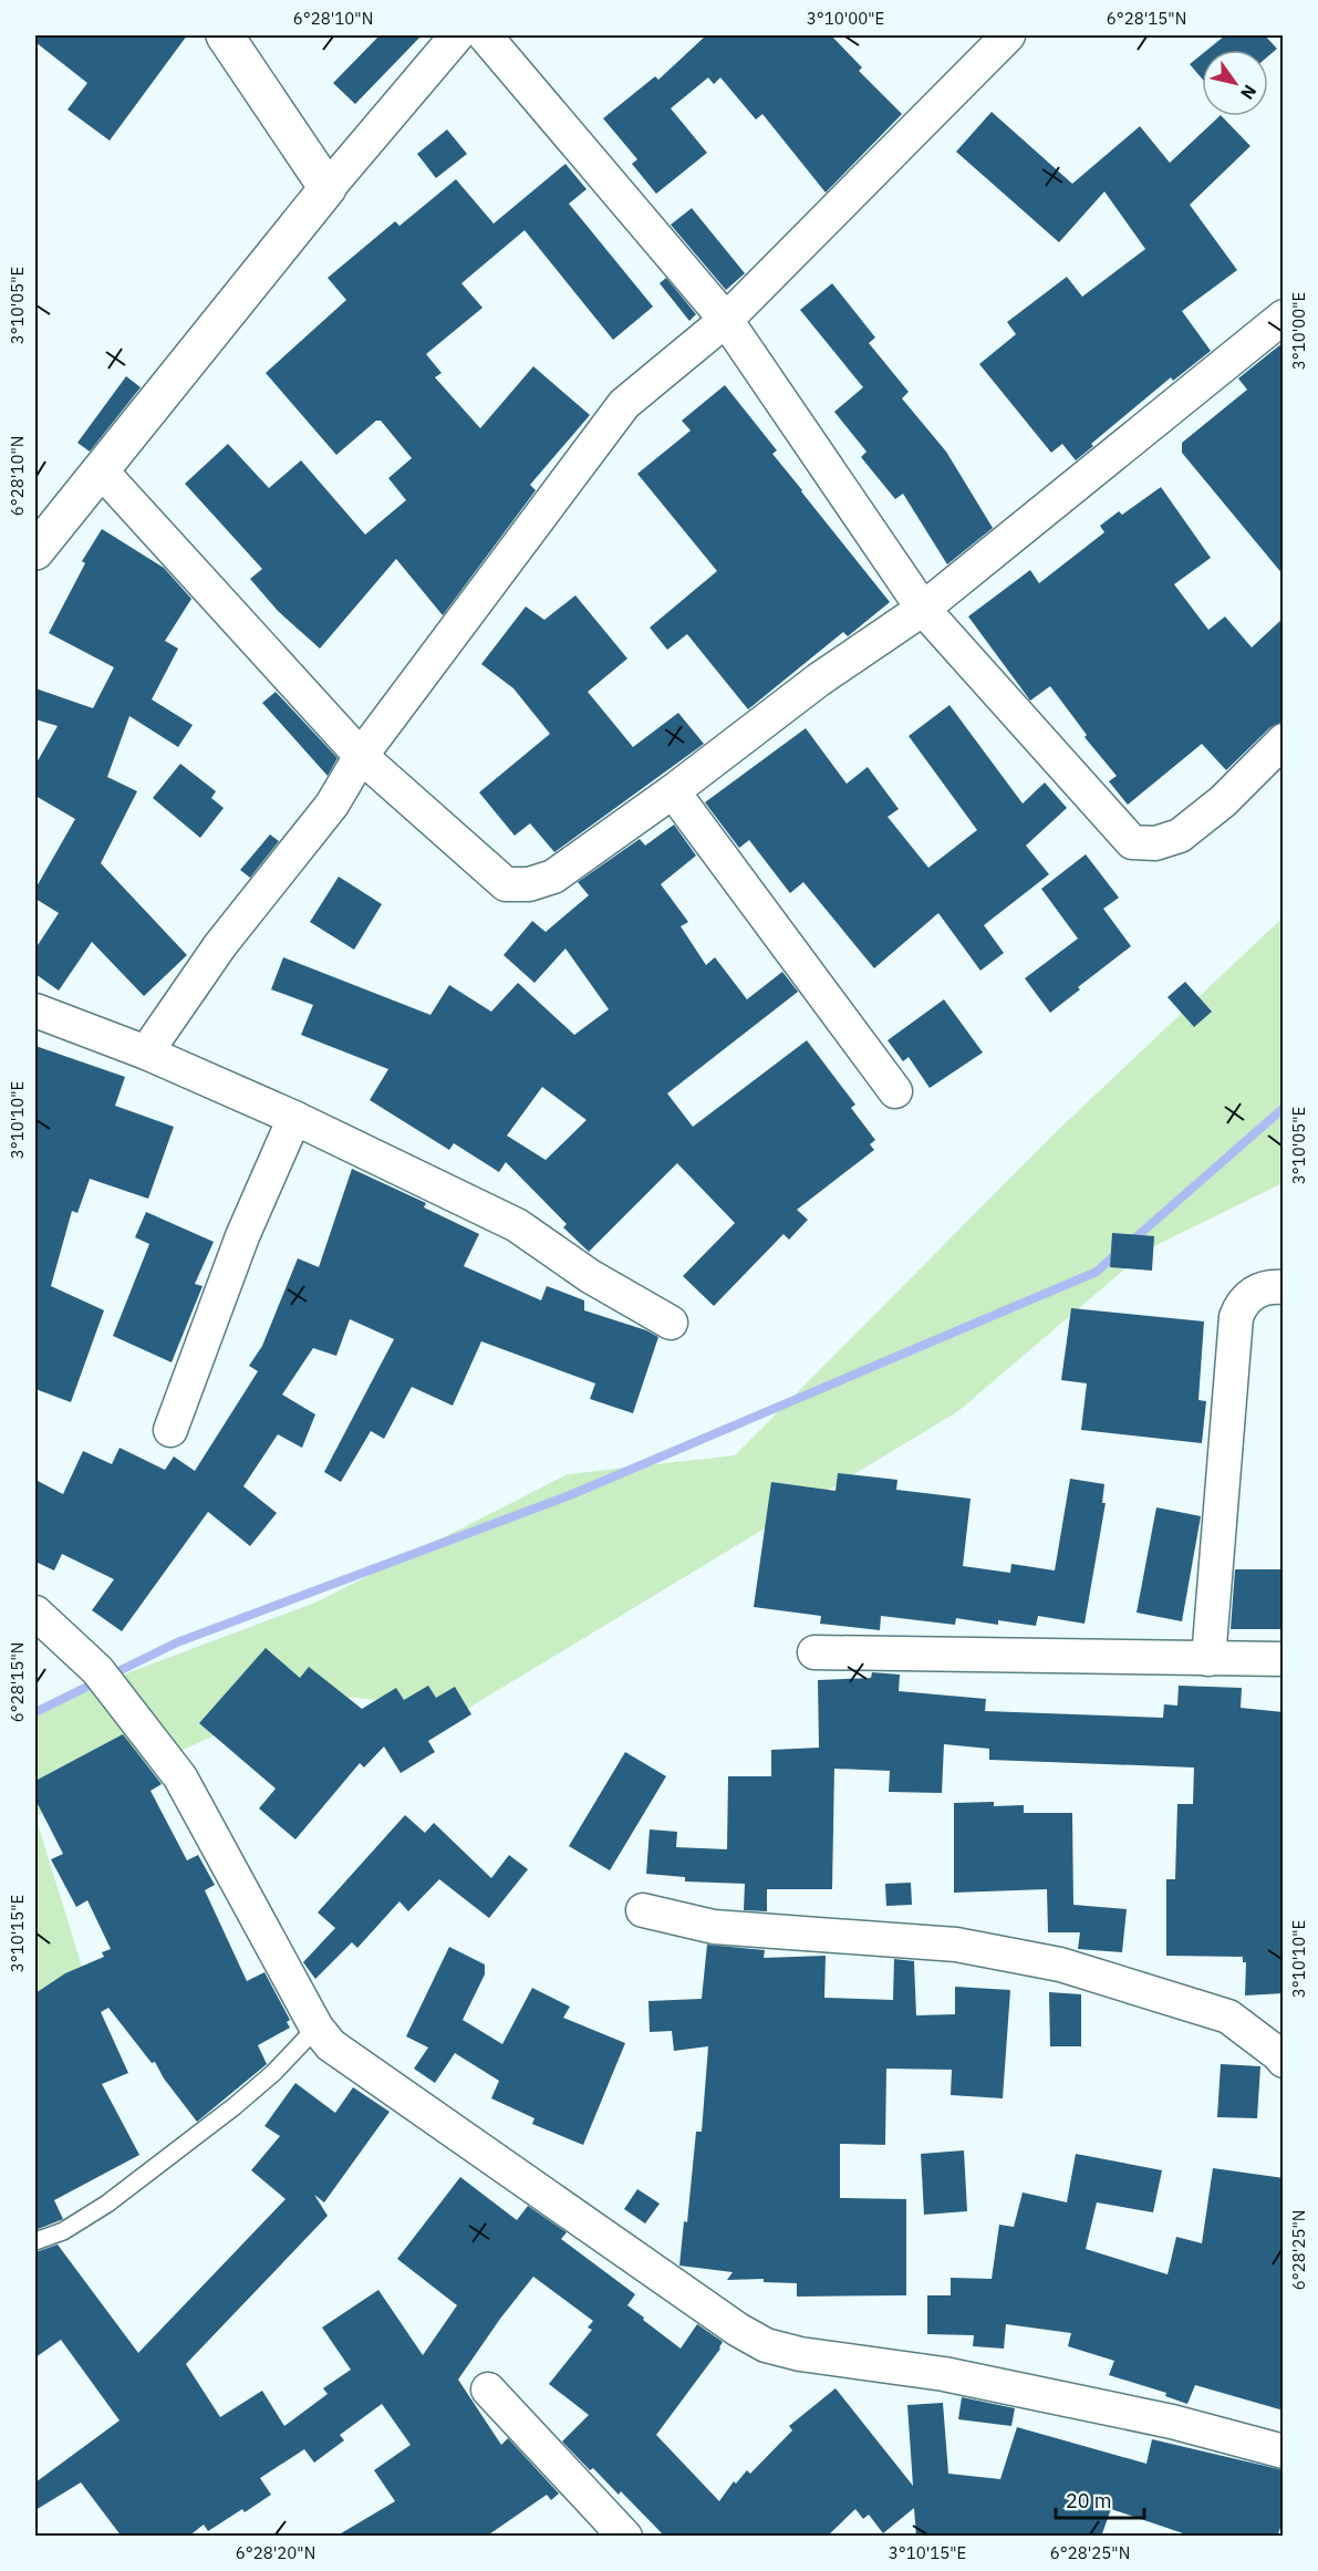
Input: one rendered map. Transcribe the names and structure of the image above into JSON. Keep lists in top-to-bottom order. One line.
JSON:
{"scale_bar":"20 m","north":"bottom right","coordinates":["6°28'10\"N","3°10'00\"E","6°28'15\"N","3°10'05\"E","3°10'10\"E","3°10'15\"E","6°28'25\"N","6°28'20\"N"]}
